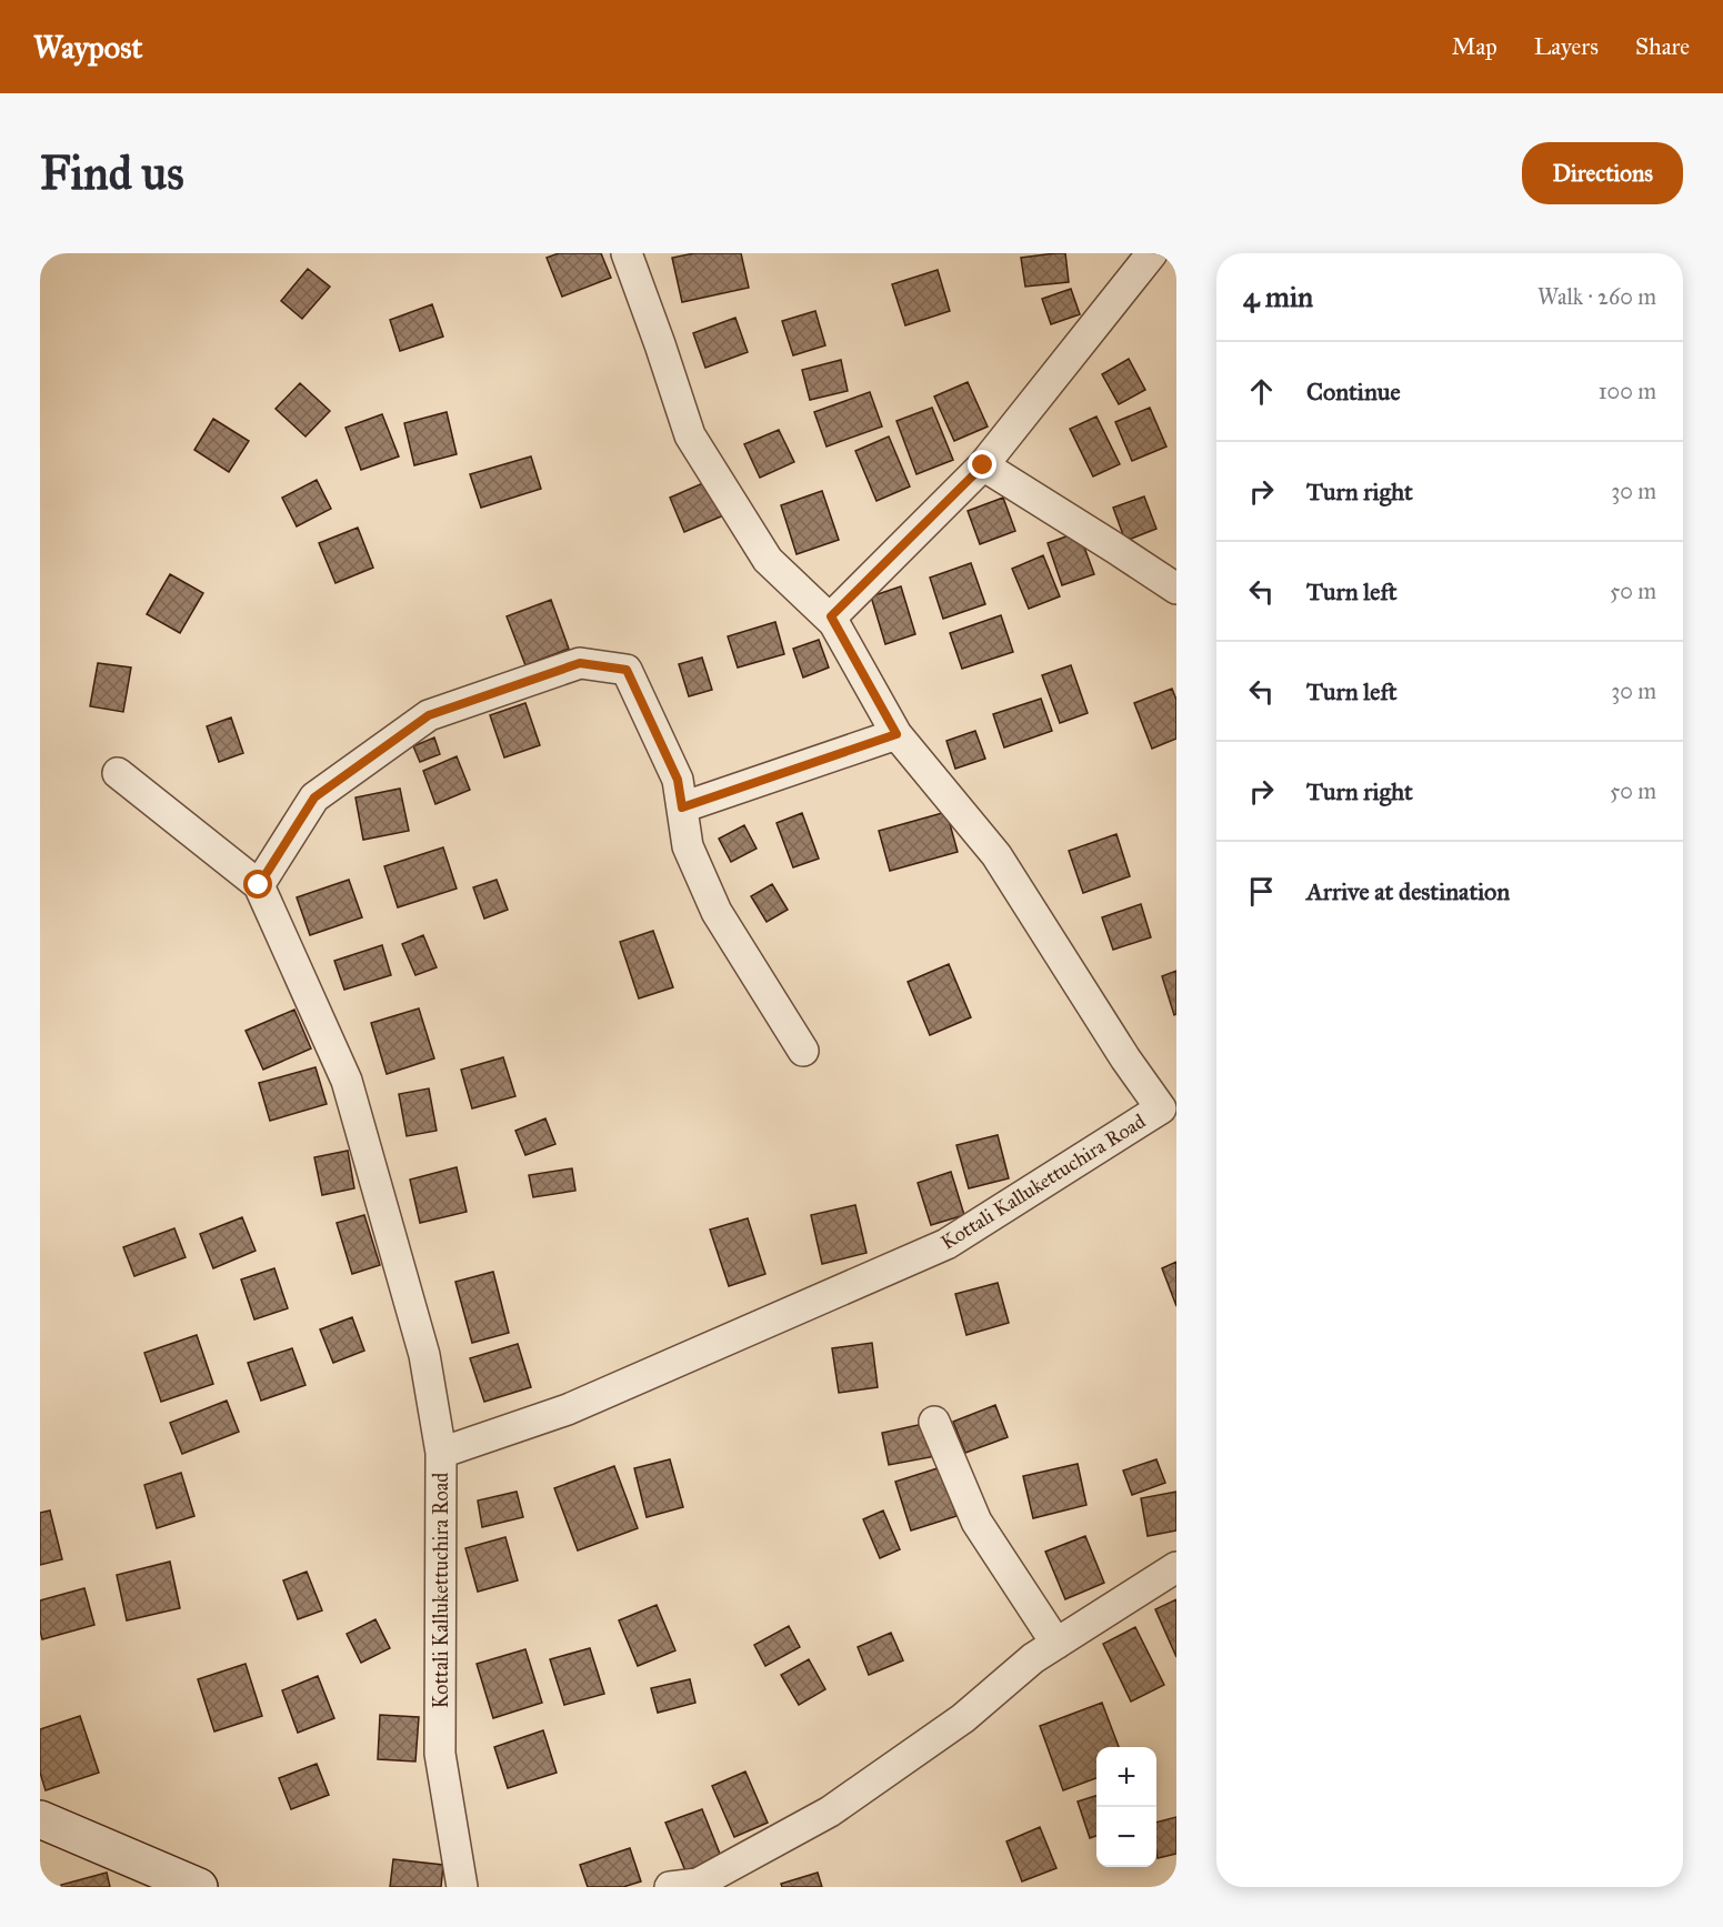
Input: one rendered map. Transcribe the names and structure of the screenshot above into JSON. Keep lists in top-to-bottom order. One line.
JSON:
{"streets":{"street":["Kottali Kallukettuchira Road"]},"page":{"header":"Waypost","nav":["Map","Layers","Share"],"buttons":"Directions","title":"Find us","heading":["4 min","Walk · 260 m"],"list":[["Continue","100 m"],["Turn right","30 m"],["Turn left","50 m"],["Turn left","30 m"],["Turn right","50 m"],"Arrive at destination"],"map_buttons":["+","−"]}}
